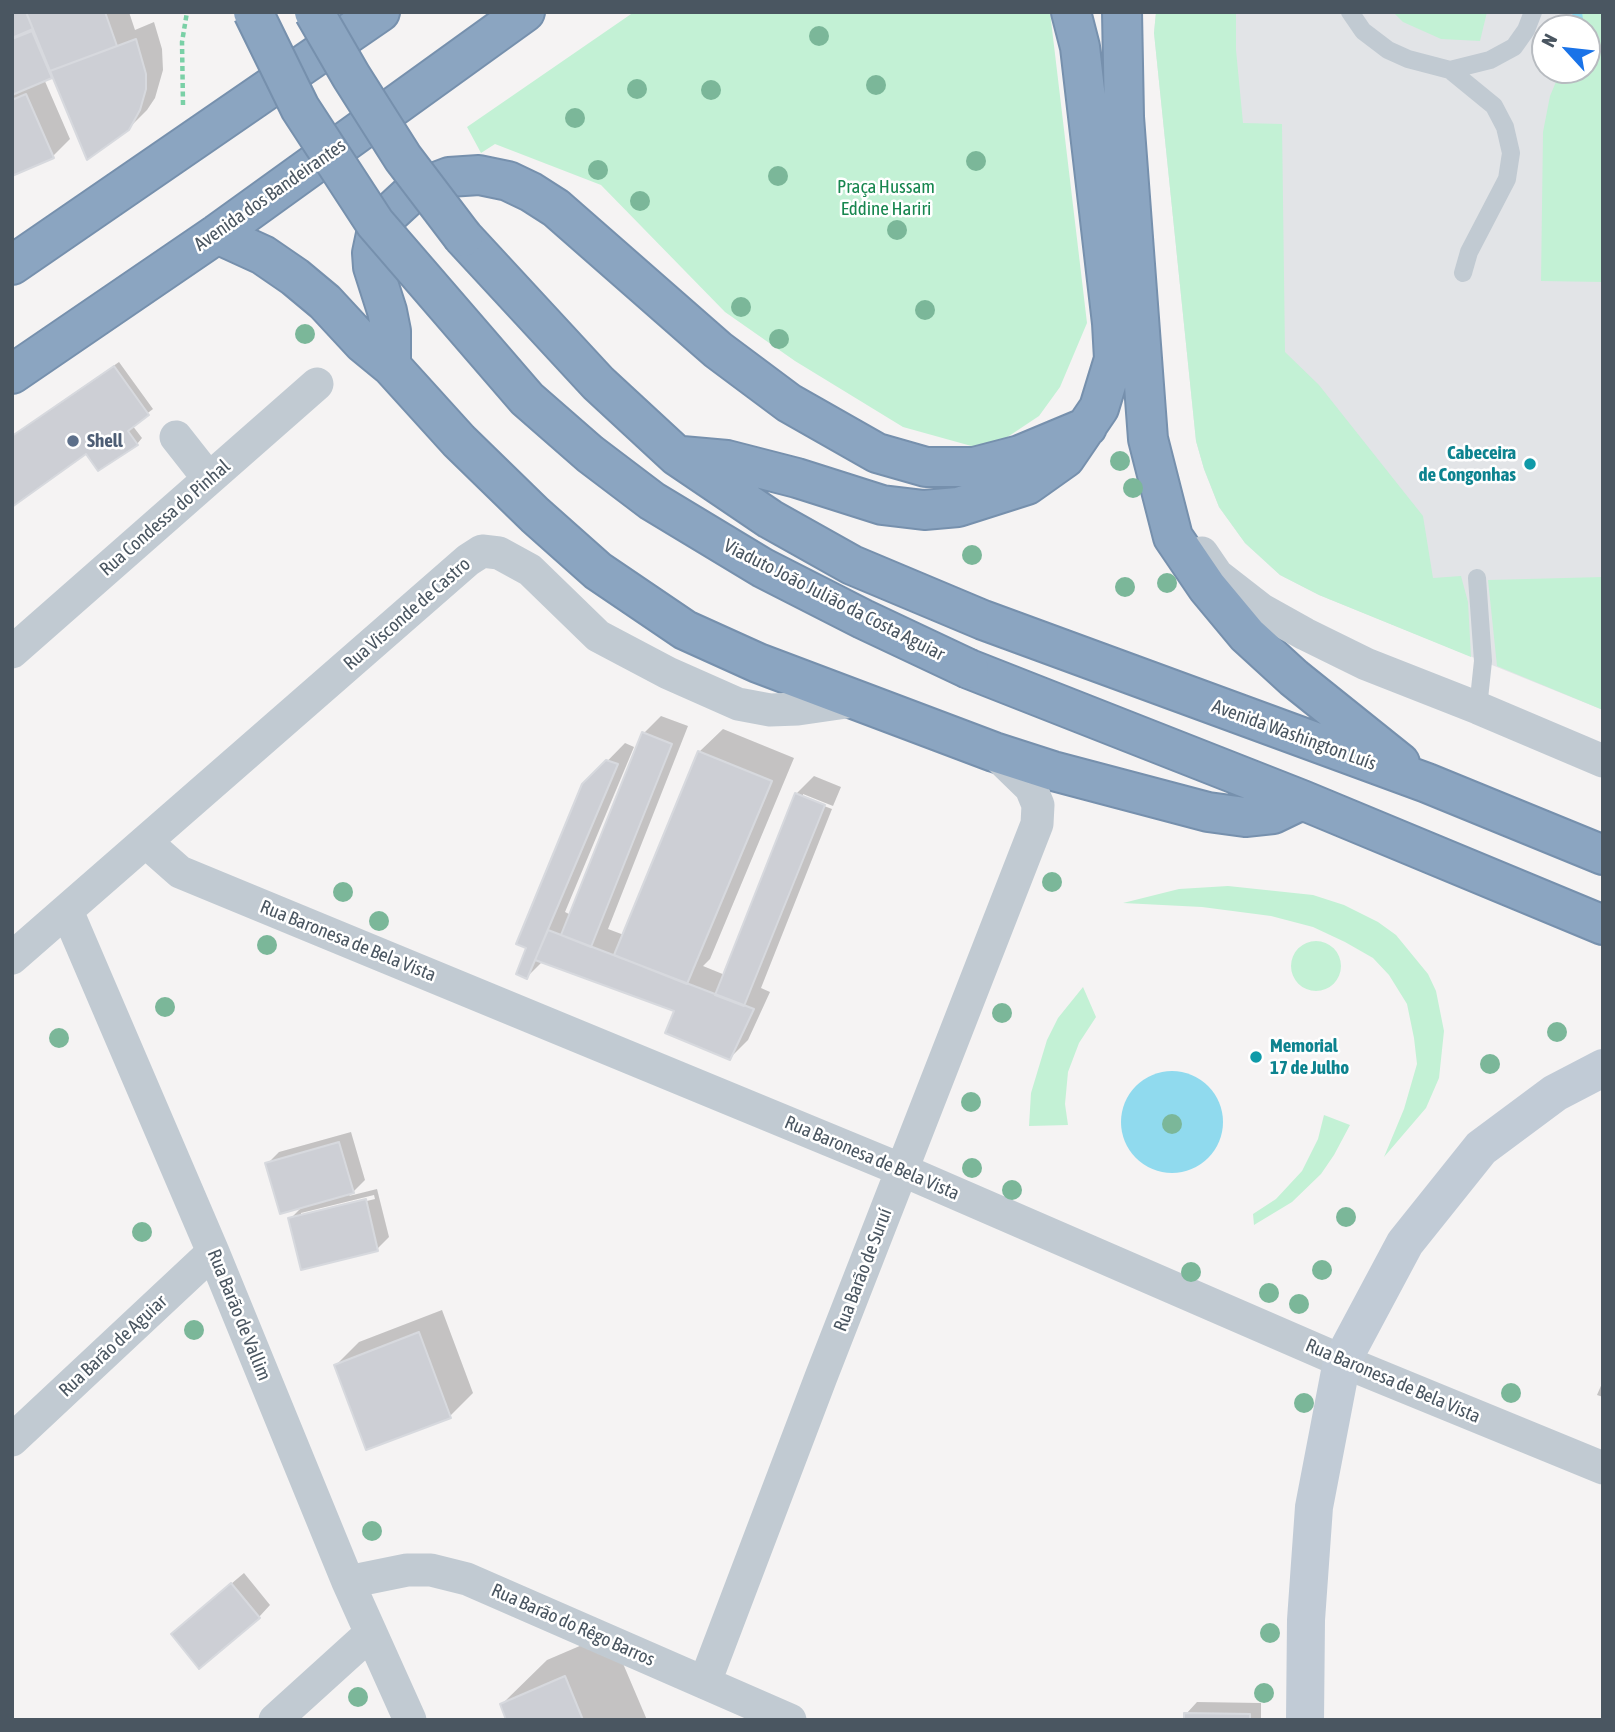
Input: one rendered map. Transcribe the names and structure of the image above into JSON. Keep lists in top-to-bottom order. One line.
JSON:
{"streets":{"highway":["Avenida dos Bandeirantes","Viaduto João Julião da Costa Aguiar","Avenida Washington Luís"],"street":["Rua Condessa do Pinhal","Rua Visconde de Castro","Rua Baronesa de Bela Vista","Rua Barão de Suruí","Rua Barão de Vallim","Rua Barão de Aguiar","Rua Barão do Rêgo Barros"]},"crossings":[["Viaduto João Julião da Costa Aguiar","Avenida Washington Luís"],["Rua Visconde de Castro","Rua Baronesa de Bela Vista"],["Rua Visconde de Castro","Rua Barão de Vallim"],["Rua Baronesa de Bela Vista","Rua Barão de Suruí"],["Rua Barão de Suruí","Rua Barão do Rêgo Barros"],["Rua Barão de Vallim","Rua Barão de Aguiar"],["Rua Barão de Vallim","Rua Barão do Rêgo Barros"]],"parks":["Praça Hussam Eddine Hariri"],"places":["Shell","Cabeceira de Congonhas","Memorial 17 de Julho"],"north":"top left"}
